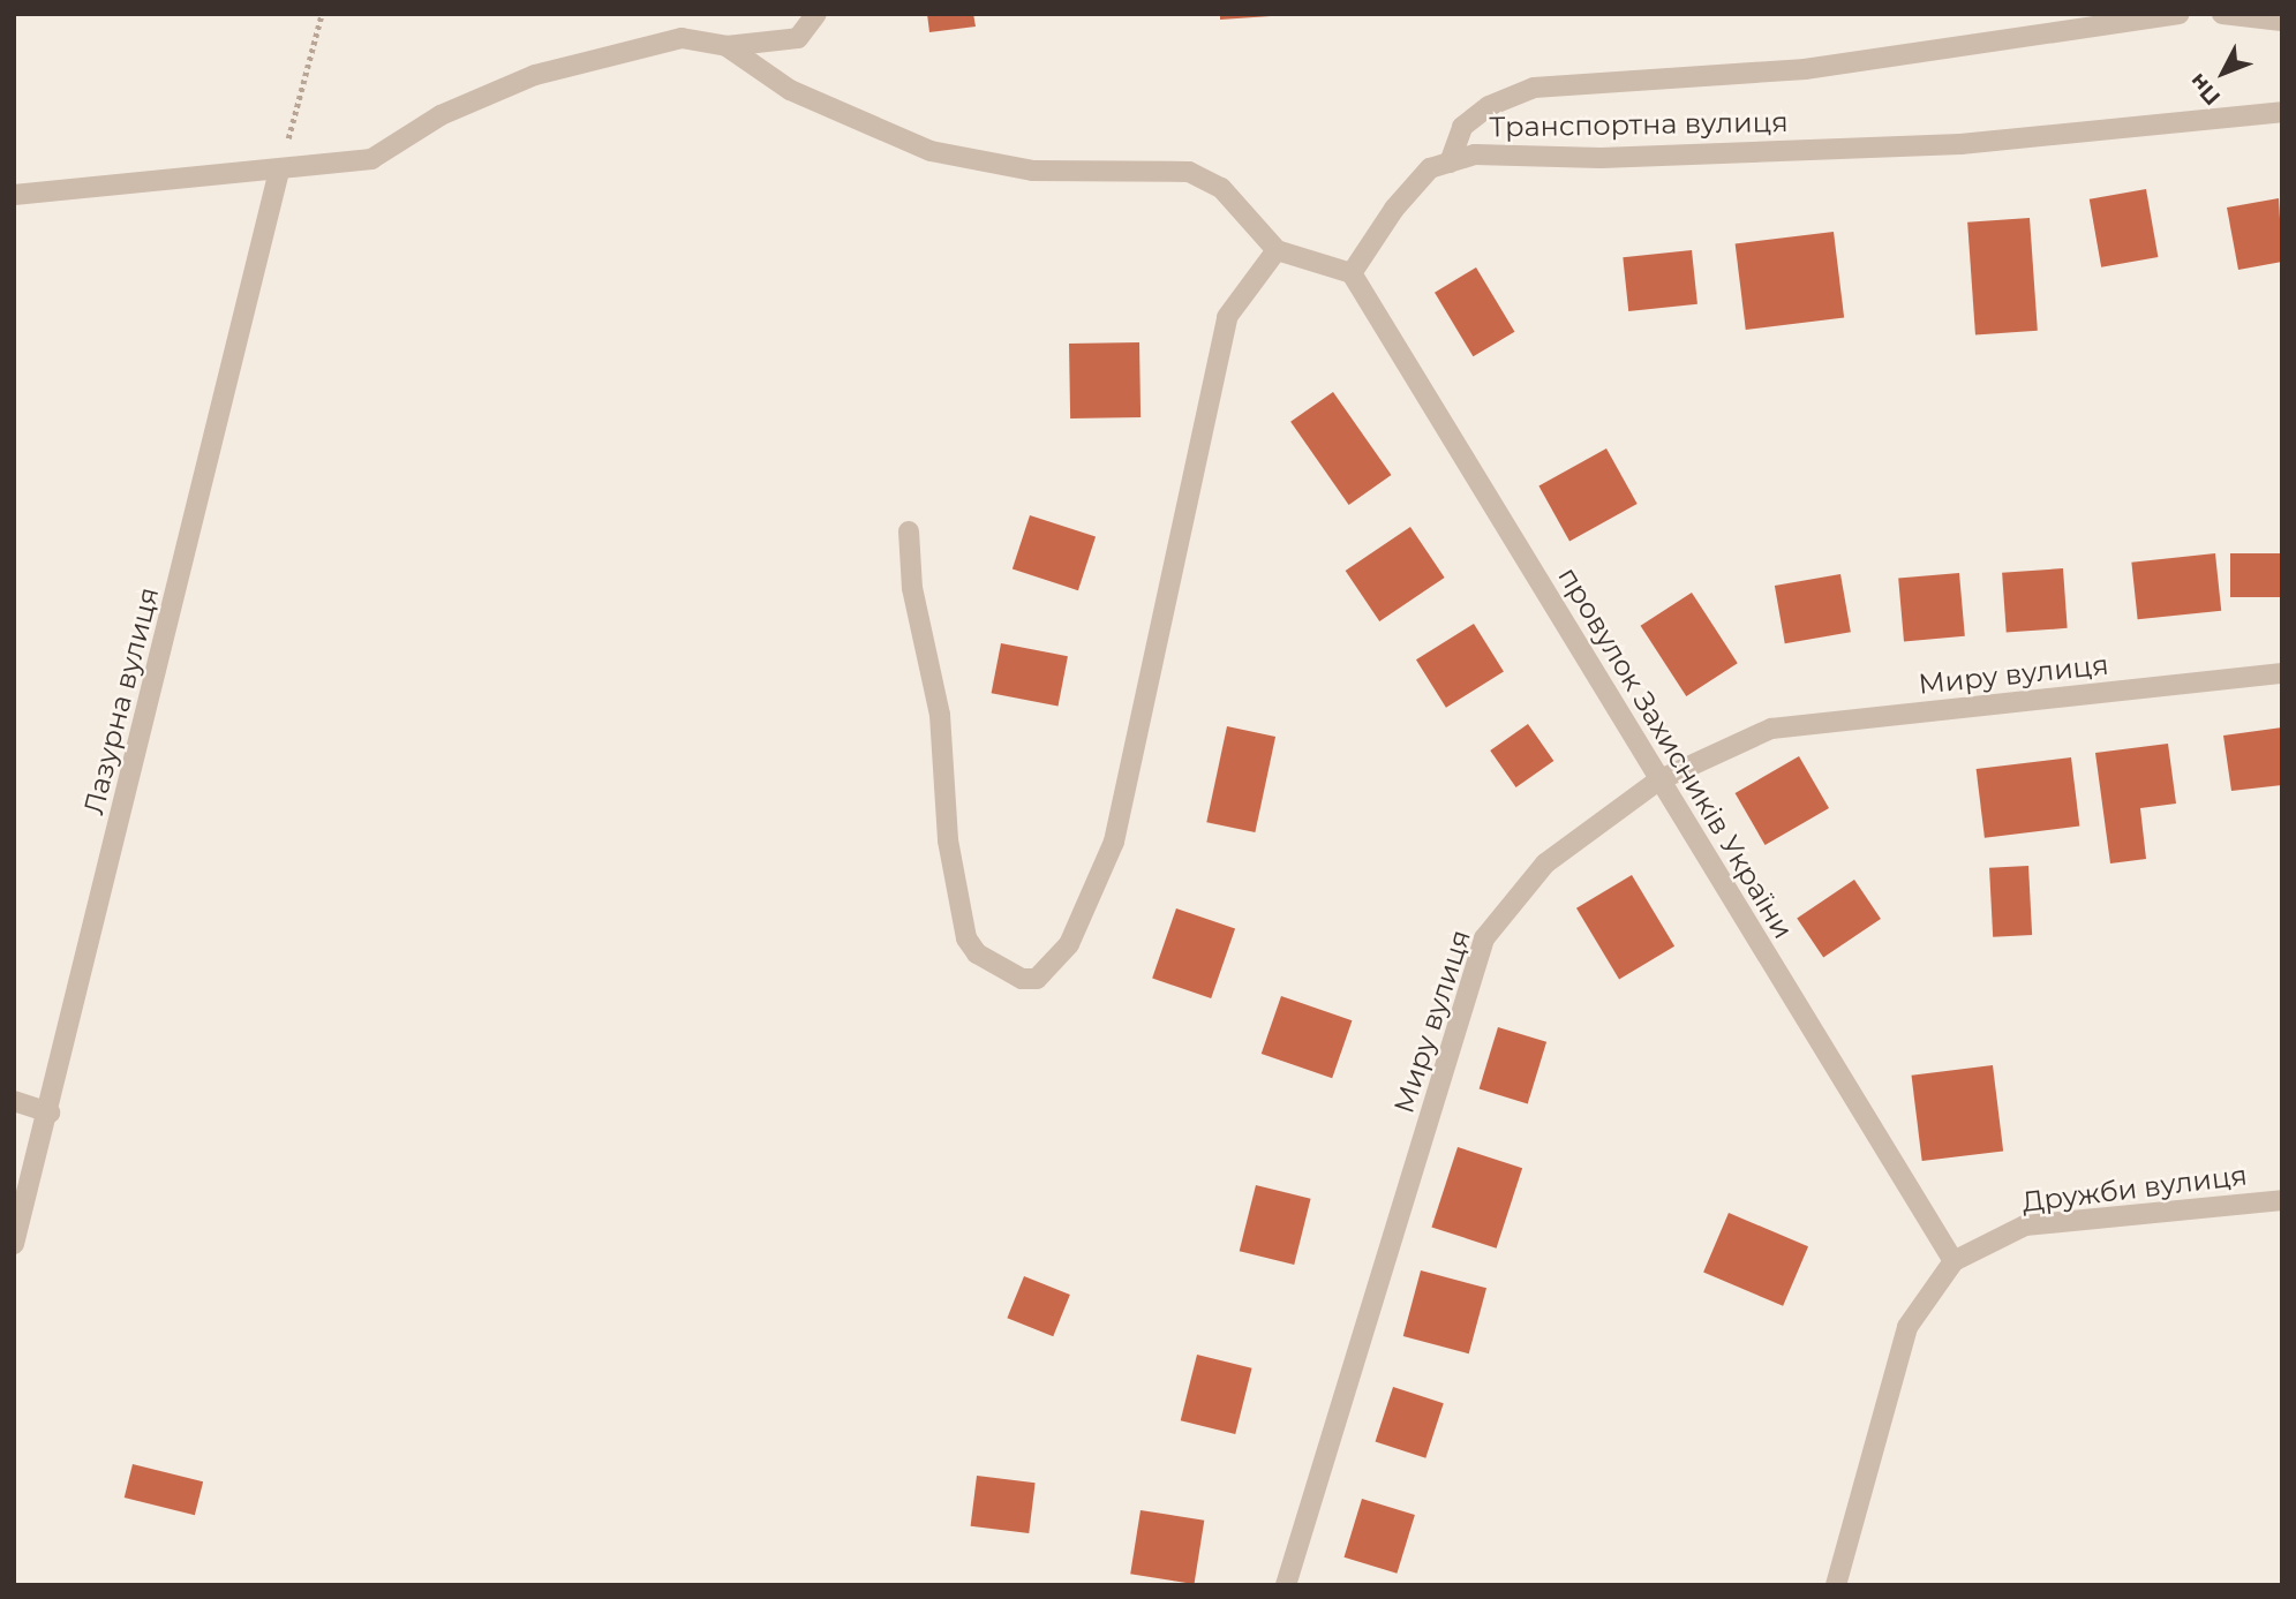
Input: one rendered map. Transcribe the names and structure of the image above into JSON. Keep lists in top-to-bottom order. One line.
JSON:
{"streets":{"street":["Транспортна вулиця","Миру вулиця","Лазурна вулиця","провулок Захисників України","Дружби вулиця"]},"crossings":[["Транспортна вулиця","провулок Захисників України"],["Миру вулиця","провулок Захисників України"],["провулок Захисників України","Дружби вулиця"]],"north":"bottom left"}
